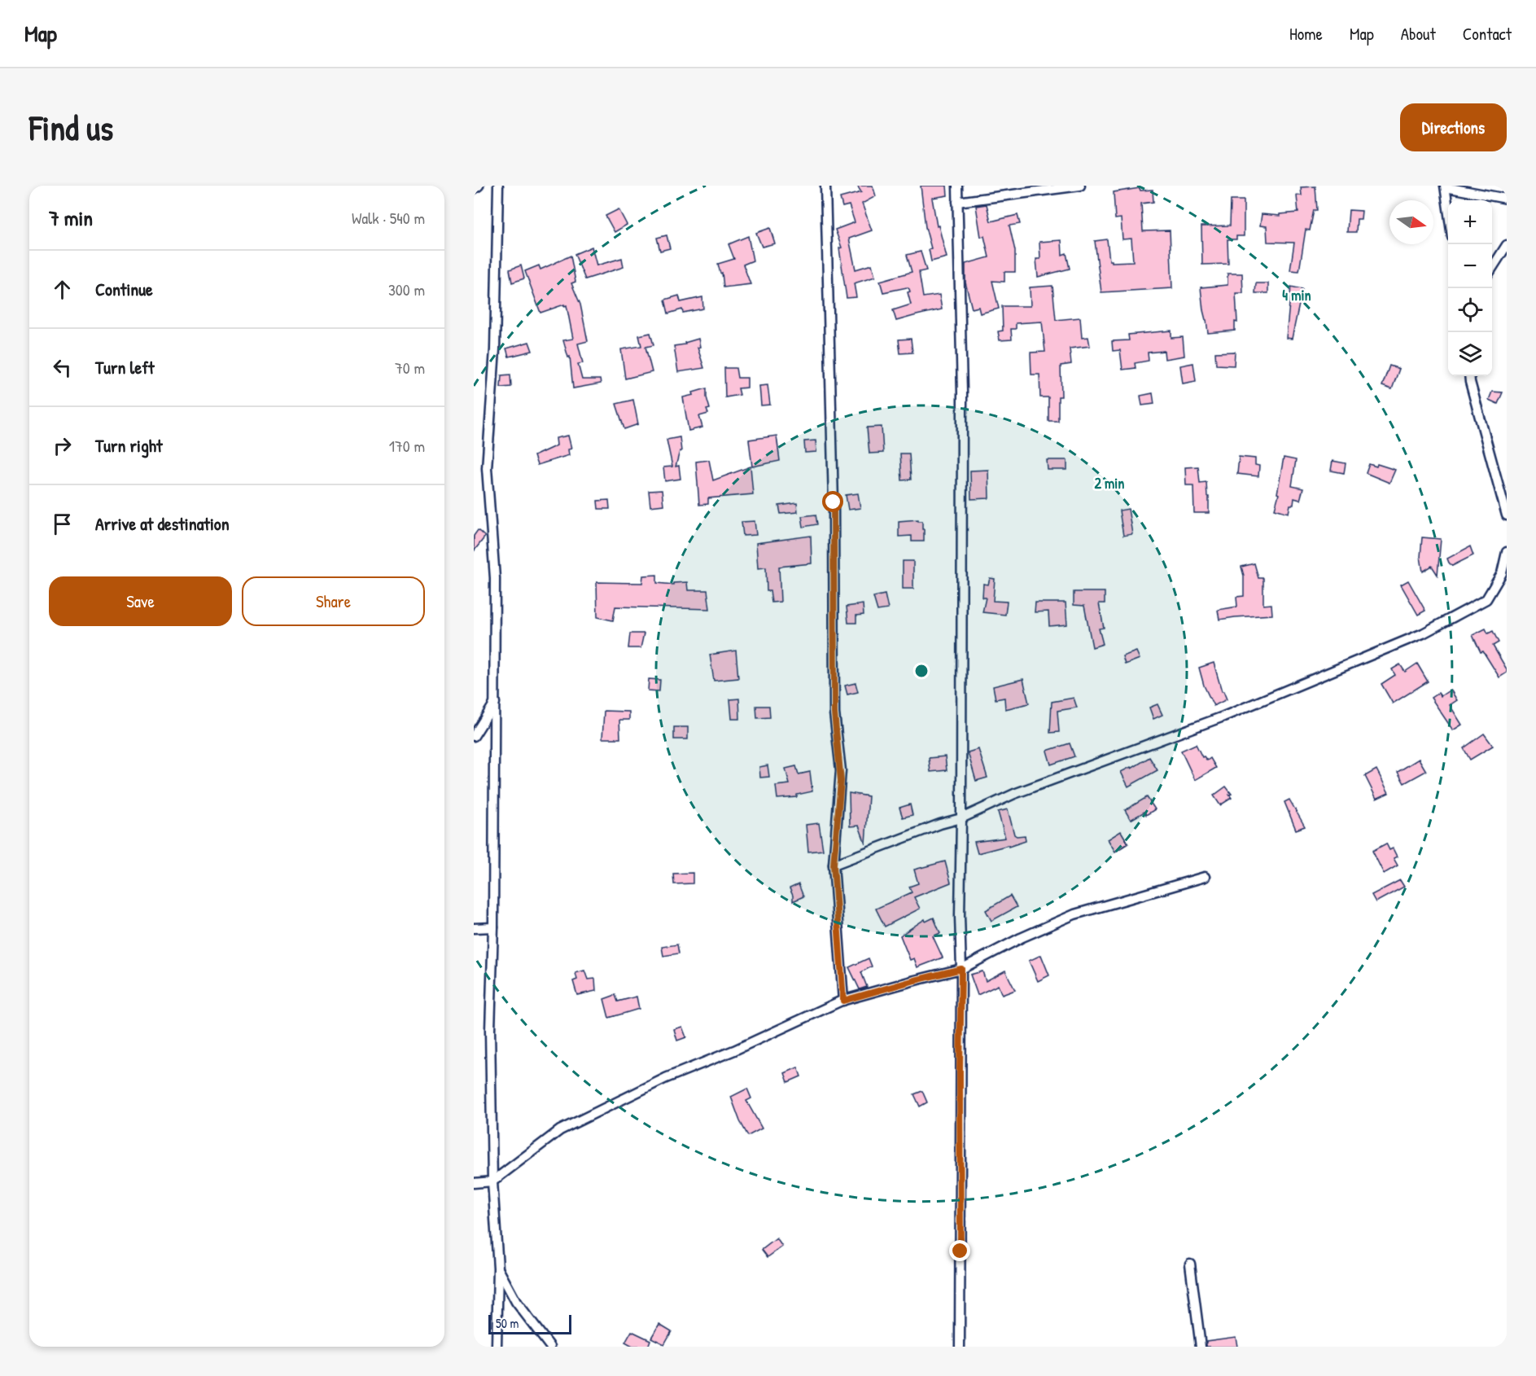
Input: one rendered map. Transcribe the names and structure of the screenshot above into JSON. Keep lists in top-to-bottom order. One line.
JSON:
{"scale_bar":"50 m","north":"right","page":{"header":"Map","nav":["Home","Map","About","Contact"],"buttons":["Directions",["Save","Share"]],"title":"Find us","heading":["7 min","Walk · 540 m"],"map_buttons":["+","−"],"list":[["Continue","300 m"],["Turn left","70 m"],["Turn right","170 m"],"Arrive at destination"],"scale":"50 m"},"rings":["4 min","2 min"]}
